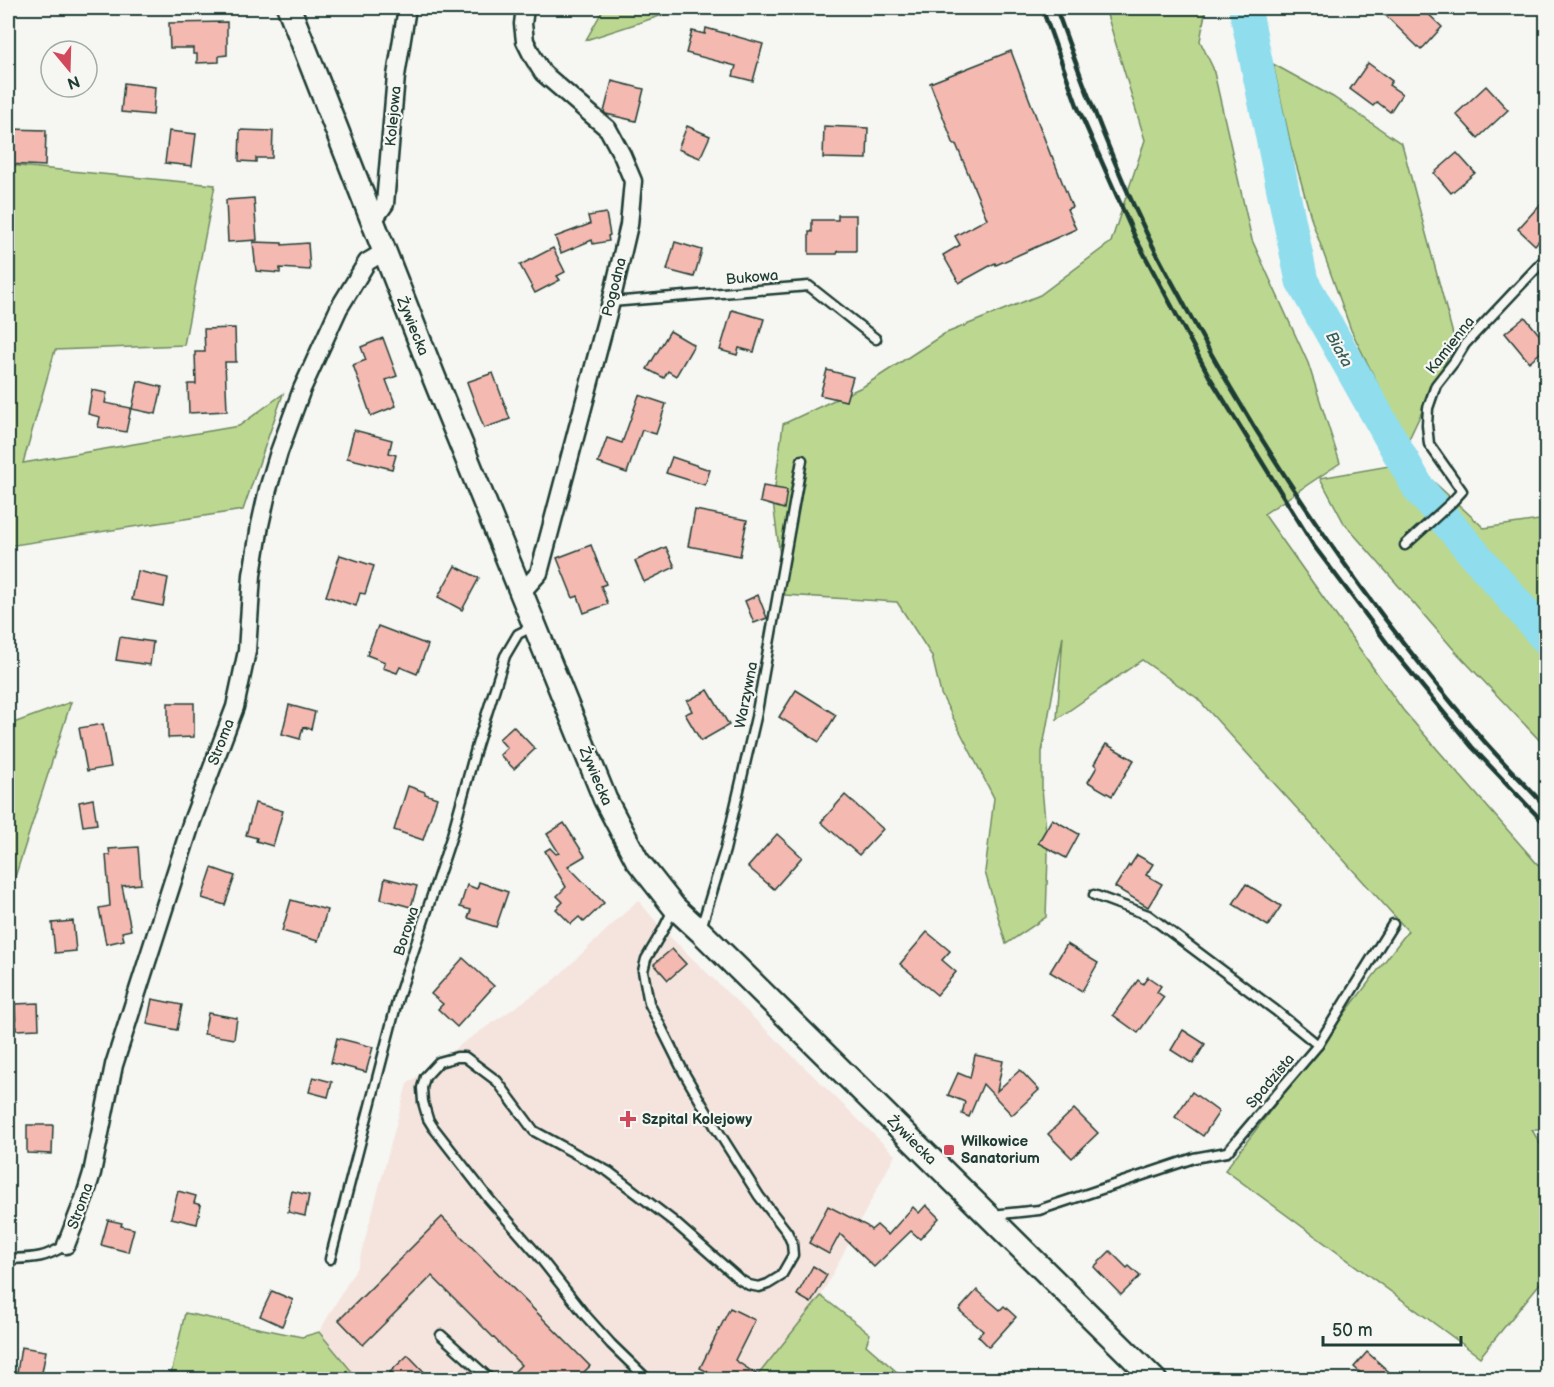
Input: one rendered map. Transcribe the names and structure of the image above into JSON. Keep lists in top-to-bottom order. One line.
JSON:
{"streets":{"main road":["Żywiecka"],"street":["Kolejowa","Pogodna","Stroma"],"lane":["Bukowa","Kamienna","Warzywna","Borowa","Spadzista"]},"crossings":[["Kolejowa","Żywiecka"],["Bukowa","Pogodna"],["Pogodna","Żywiecka"],["Żywiecka","Warzywna"],["Żywiecka","Stroma"],["Żywiecka","Borowa"],["Żywiecka","Spadzista"]],"water":["Biała"],"places":{"health":["Szpital Kolejowy"],"transit":["Wilkowice Sanatorium"]},"scale_bar":"50 m","north":"bottom"}
